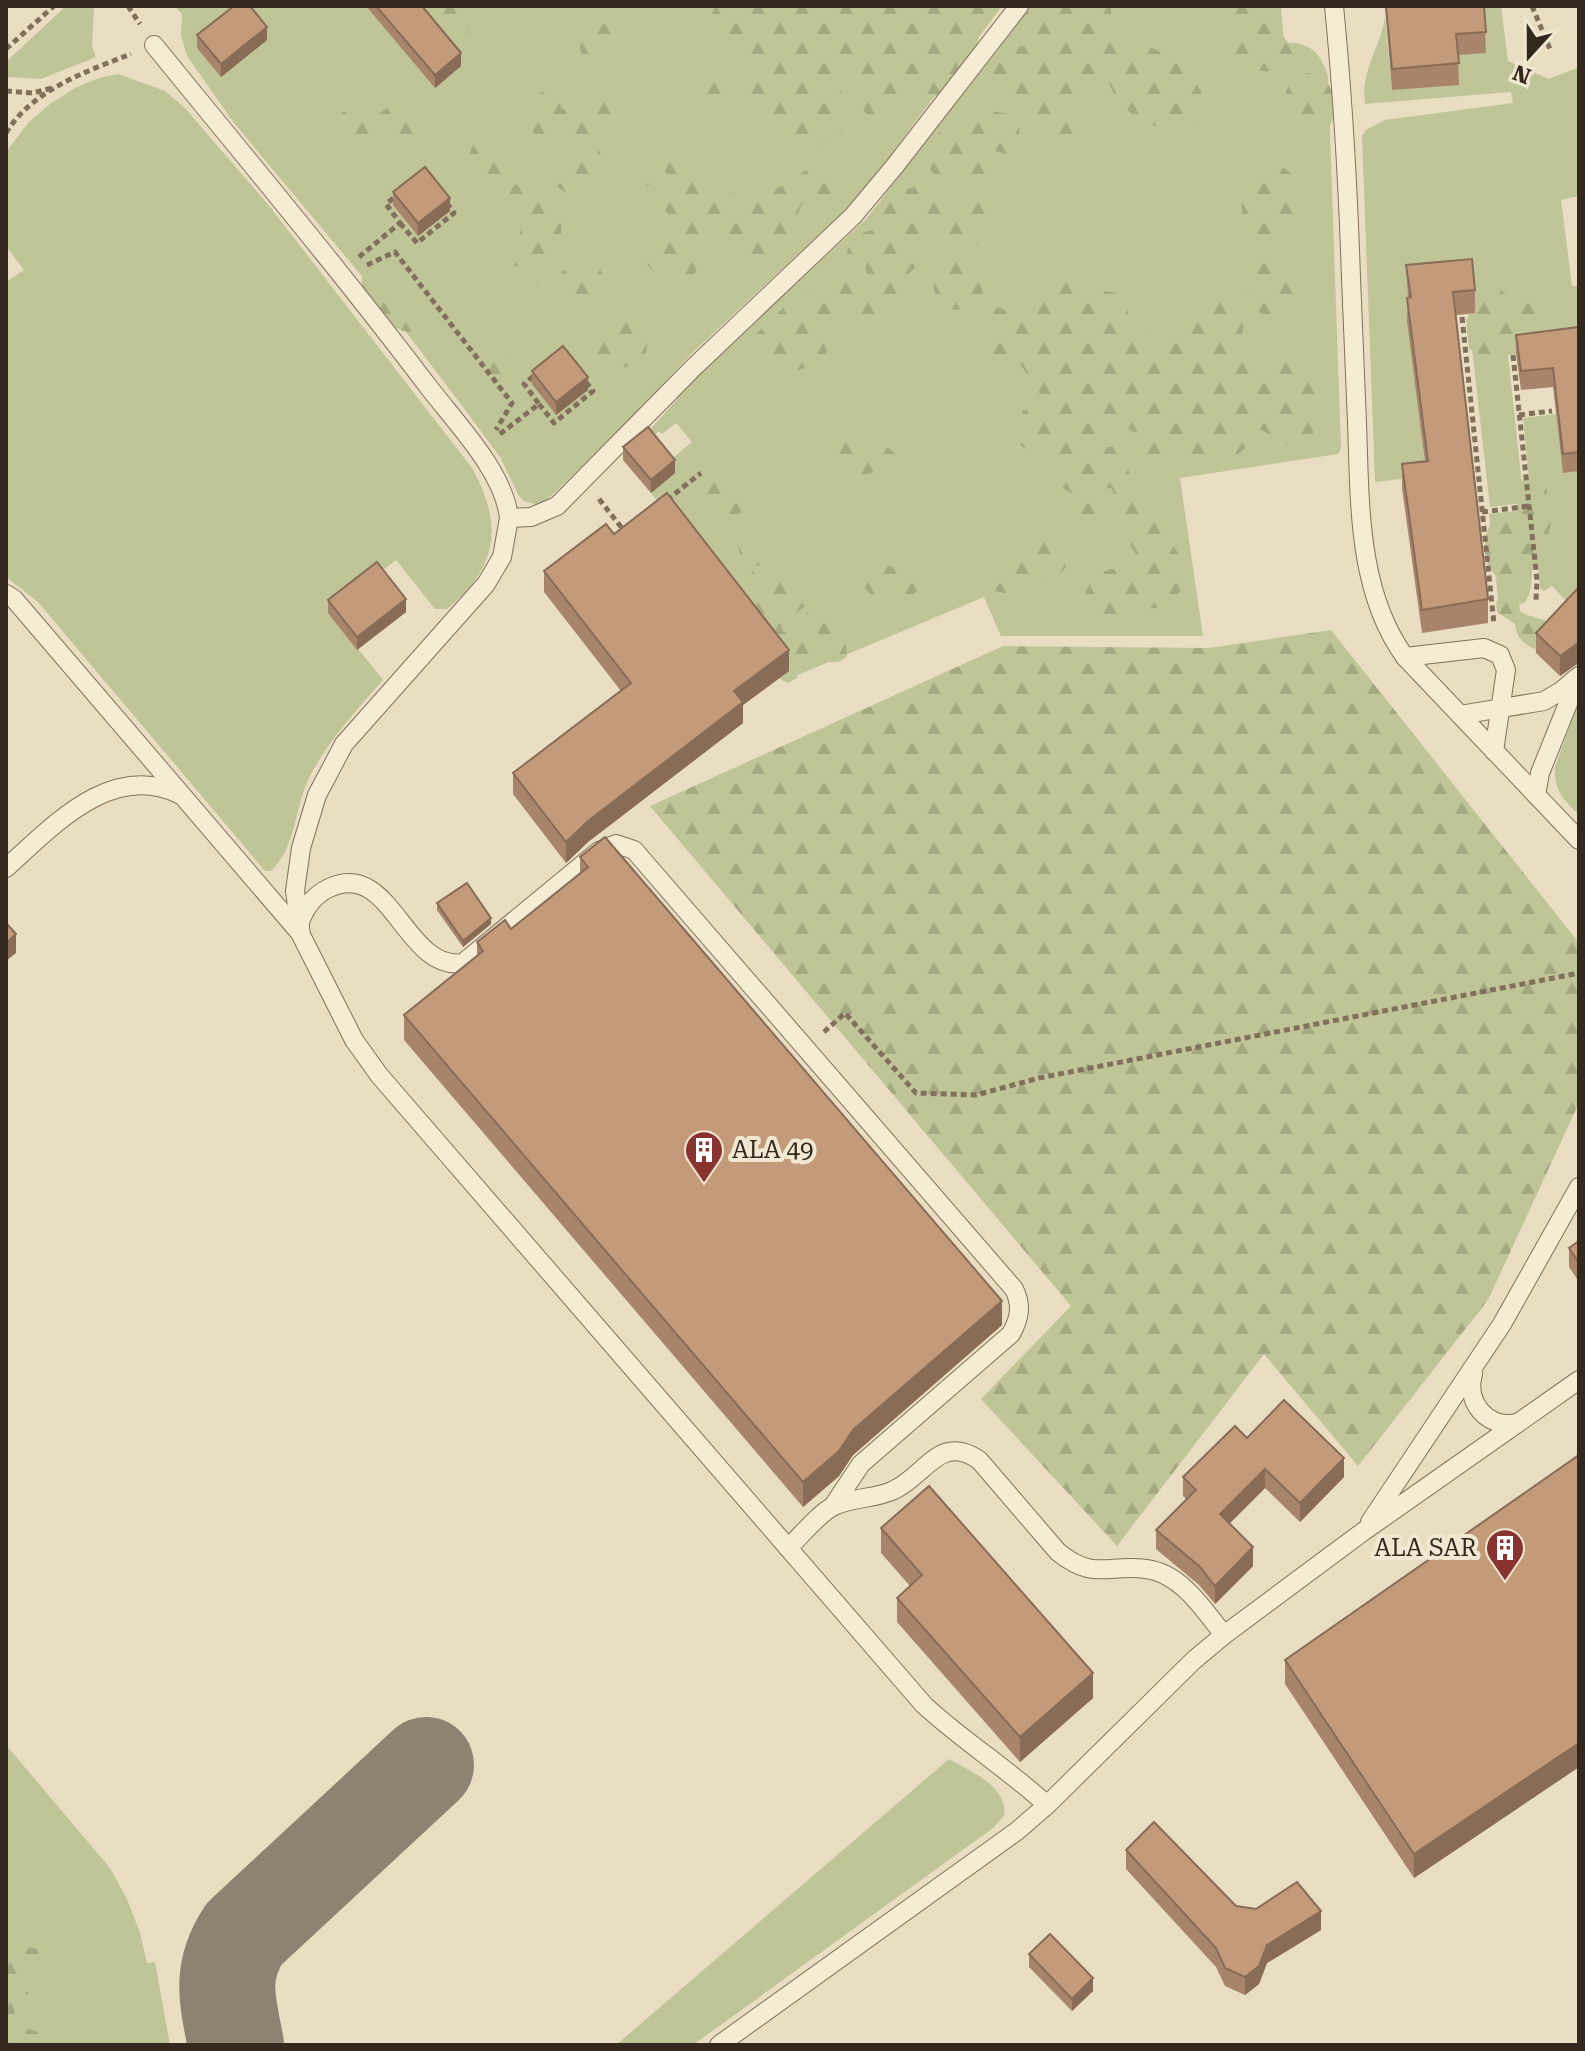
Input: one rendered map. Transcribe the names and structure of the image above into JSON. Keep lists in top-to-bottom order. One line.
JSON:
{"places":{"building":["ALA 49","ALA SAR"]},"north":"bottom"}
